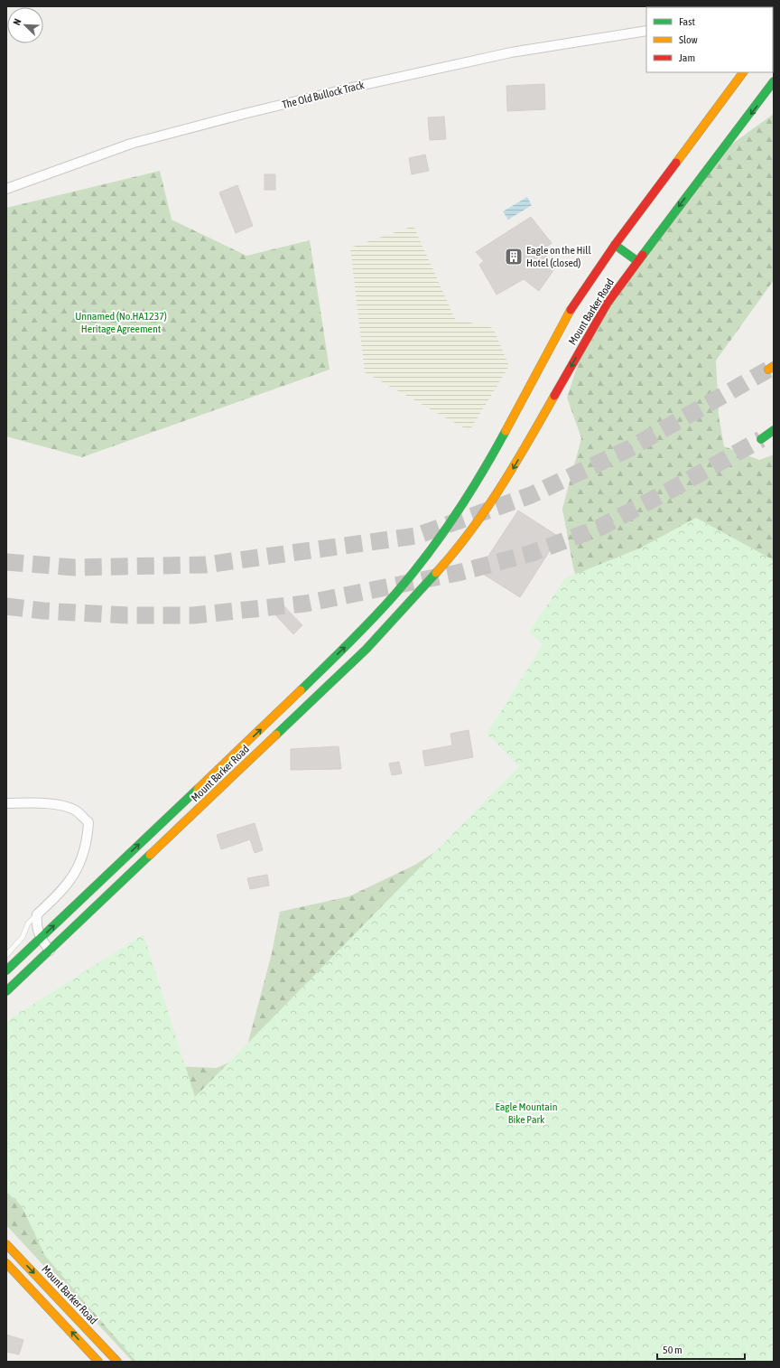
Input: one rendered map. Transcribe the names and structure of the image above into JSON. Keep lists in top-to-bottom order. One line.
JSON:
{"streets":{"main road":["Mount Barker Road"],"street":["The Old Bullock Track"]},"parks":["Unnamed (No.HA1237) Heritage Agreement","Eagle Mountain Bike Park"],"places":{"building":["Eagle on the Hill Hotel (closed)"]},"legend":["Fast","Slow","Jam"],"scale_bar":"50 m","north":"top left"}
